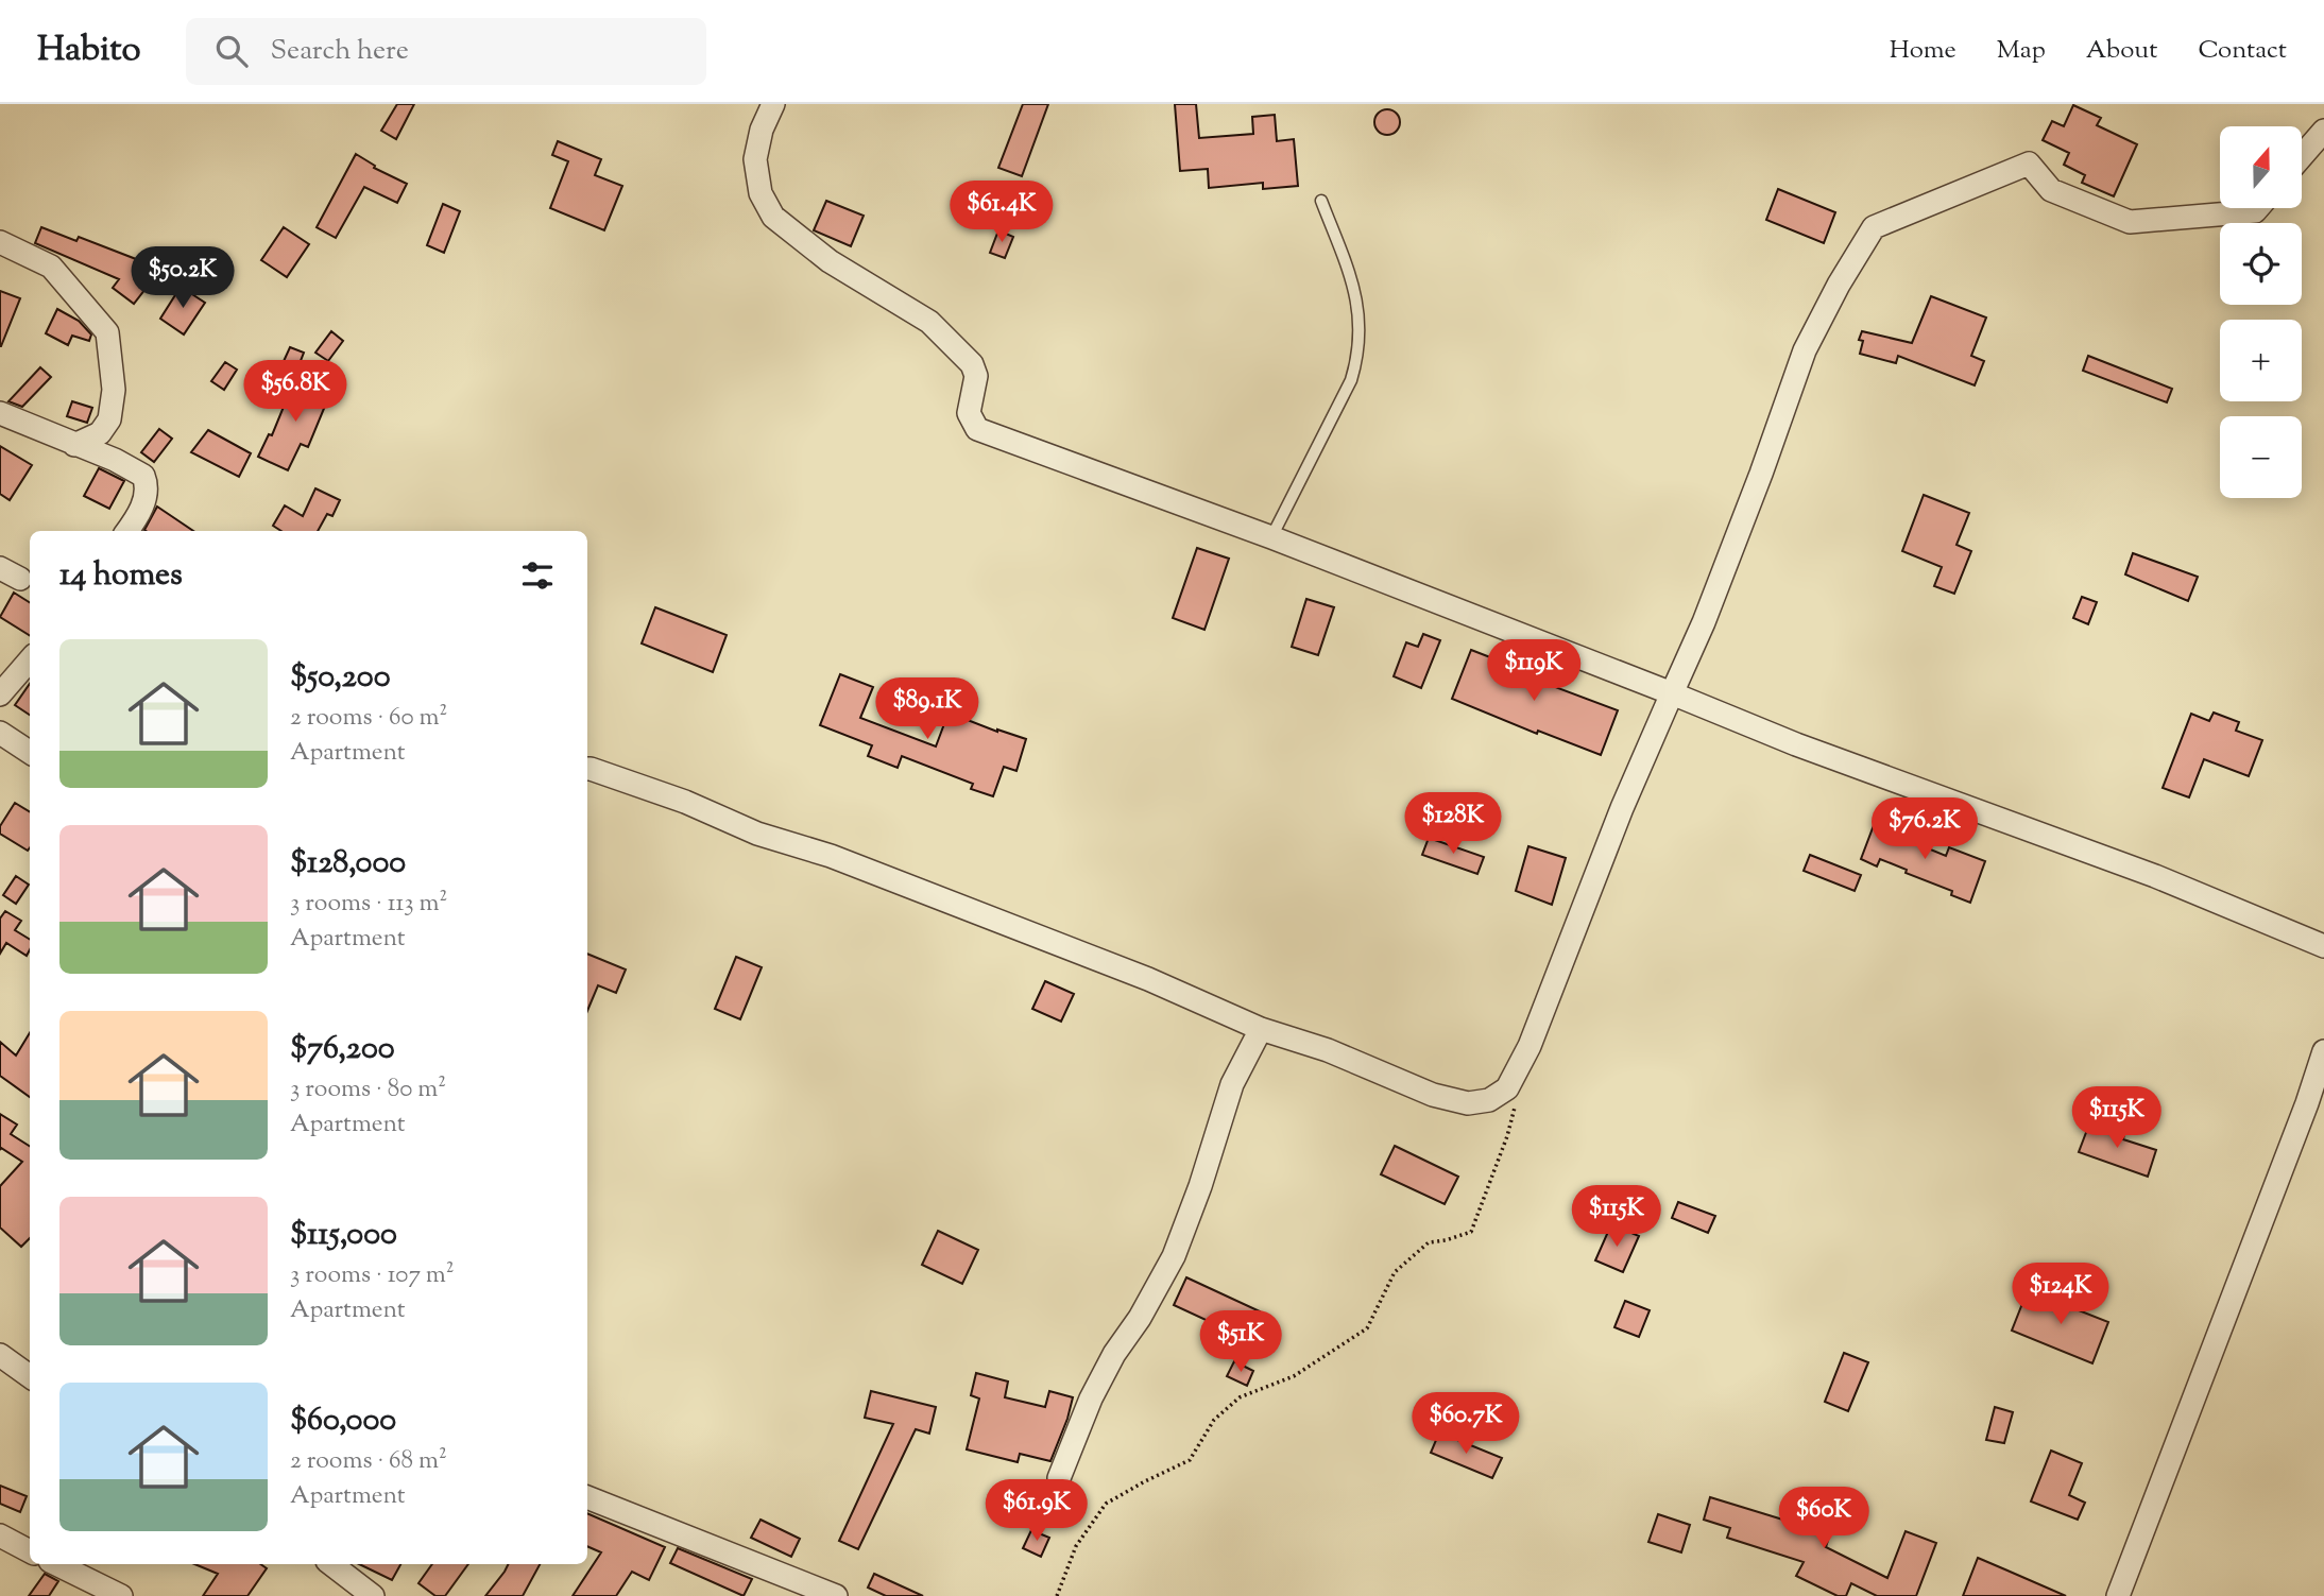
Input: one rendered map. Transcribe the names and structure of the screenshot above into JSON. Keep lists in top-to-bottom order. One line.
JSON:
{"north":"top","page":{"header":"Habito","search":"Search here","nav":["Home","Map","About","Contact"],"map_buttons":["+","−"],"price":["$61.4K","$50.2K","$56.8K","$119K","$89.1K","$128K","$76.2K","$115K","$115K","$124K","$51K","$60.7K","$61.9K","$60K"],"heading":"14 homes","list":[{"name":"$50,200","note":"2 rooms · 60 m² · Apartment"},{"name":"$128,000","note":"3 rooms · 113 m² · Apartment"},{"name":"$76,200","note":"3 rooms · 80 m² · Apartment"},{"name":"$115,000","note":"3 rooms · 107 m² · Apartment"},{"name":"$60,000","note":"2 rooms · 68 m² · Apartment"}]}}
